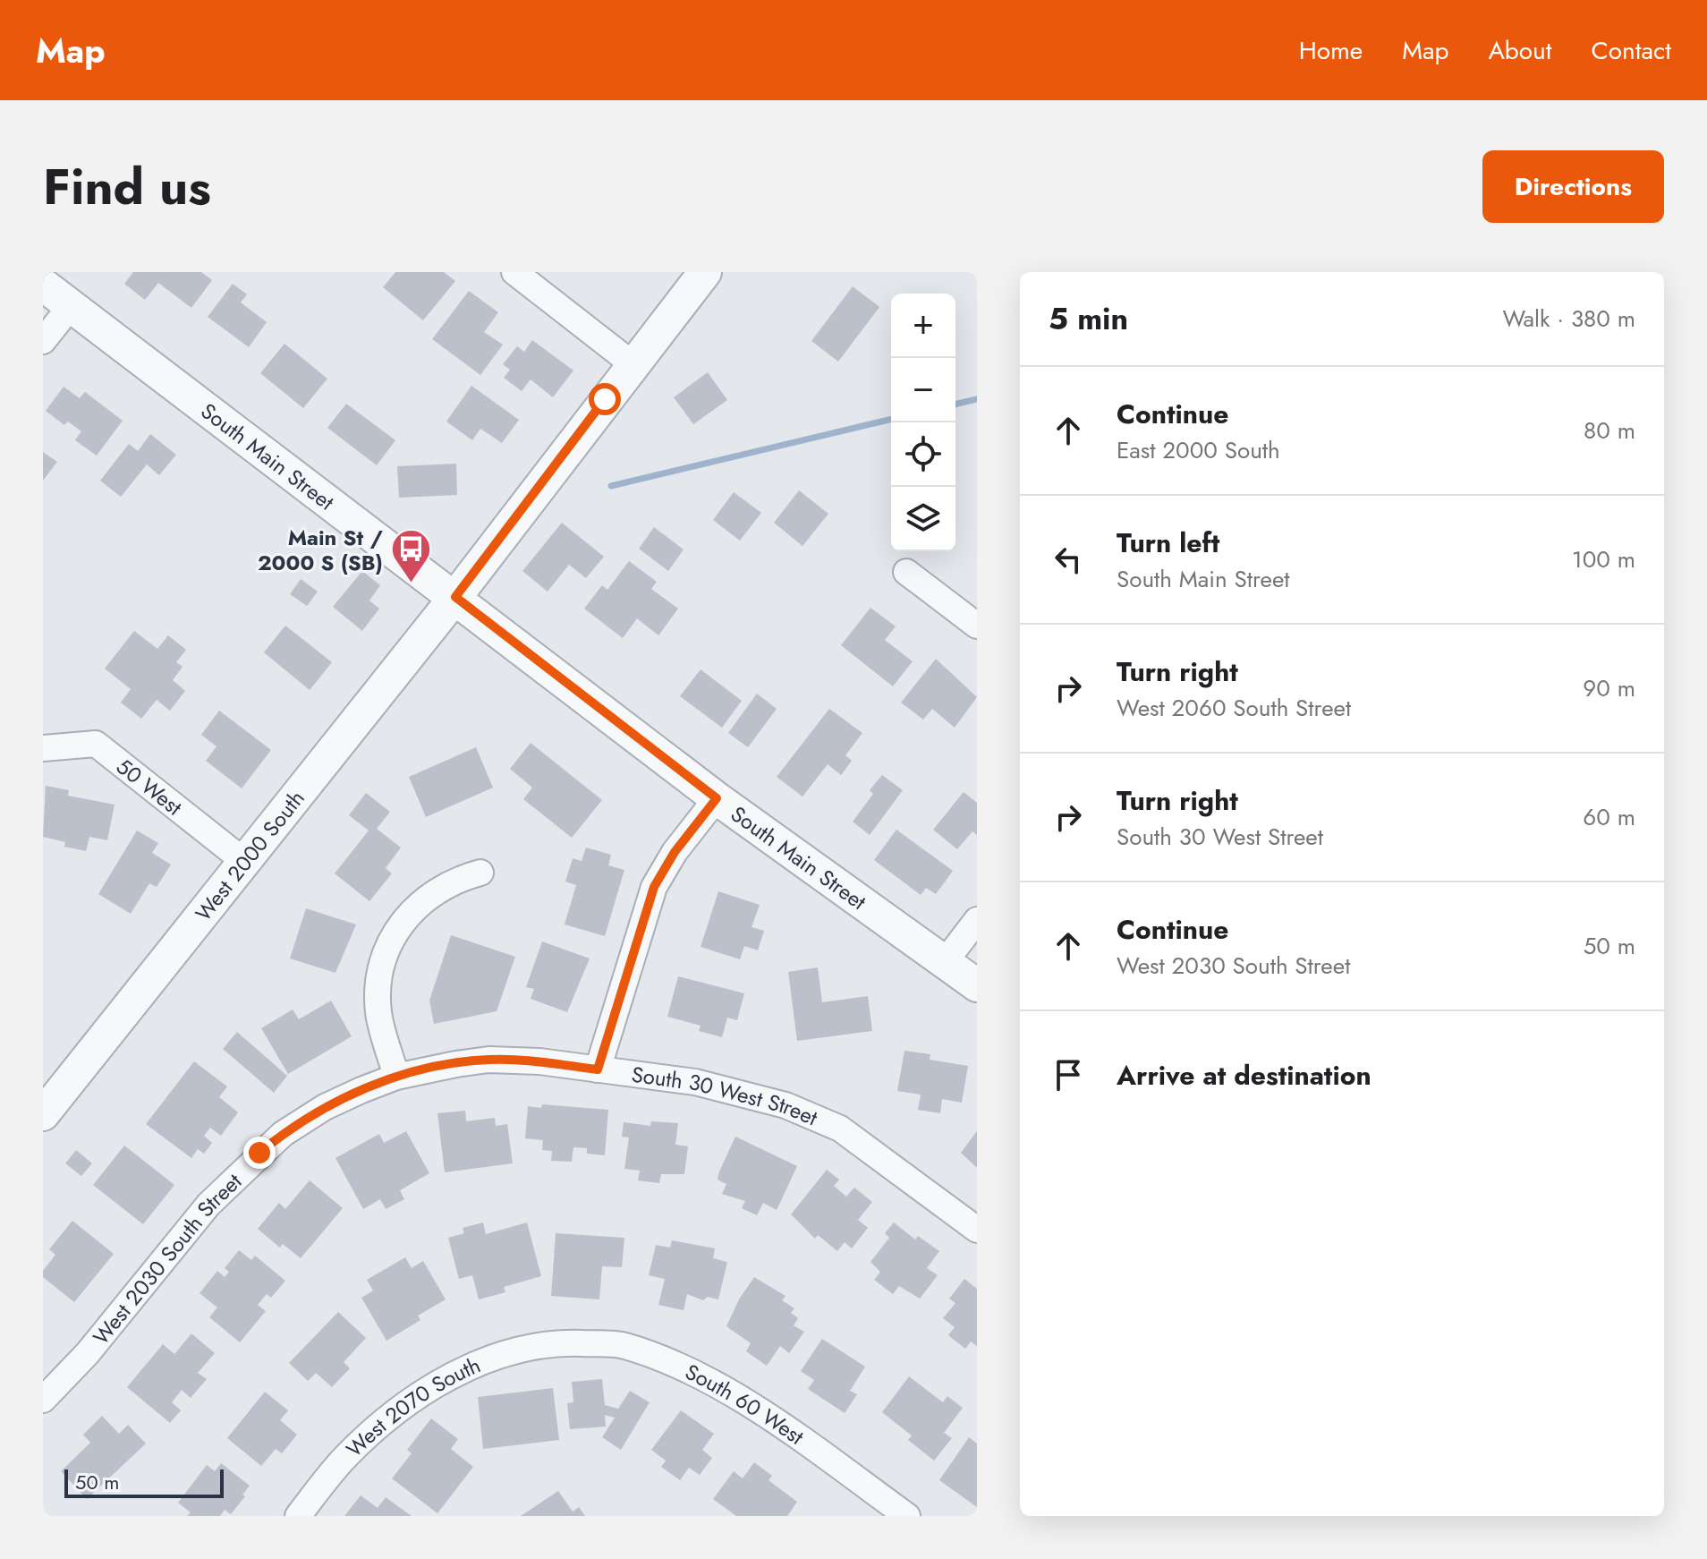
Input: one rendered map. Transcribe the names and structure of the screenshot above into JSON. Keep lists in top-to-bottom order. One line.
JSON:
{"streets":{"street":["South Main Street","50 West","West 2000 South","South 30 West Street","West 2030 South Street","South 60 West","West 2070 South"]},"crossings":[["South Main Street","West 2000 South"],["50 West","West 2000 South"],["South 30 West Street","West 2030 South Street"],["South 60 West","West 2070 South"]],"places":{"bus stop":["Main St / 2000 S (SB)"]},"scale_bar":"50 m","page":{"header":"Map","nav":["Home","Map","About","Contact"],"title":"Find us","buttons":"Directions","heading":["5 min","Walk · 380 m"],"map_buttons":["+","−"],"list":[["Continue","East 2000 South","80 m"],["Turn left","South Main Street","100 m"],["Turn right","West 2060 South Street","90 m"],["Turn right","South 30 West Street","60 m"],["Continue","West 2030 South Street","50 m"],"Arrive at destination"],"scale":"50 m"}}
